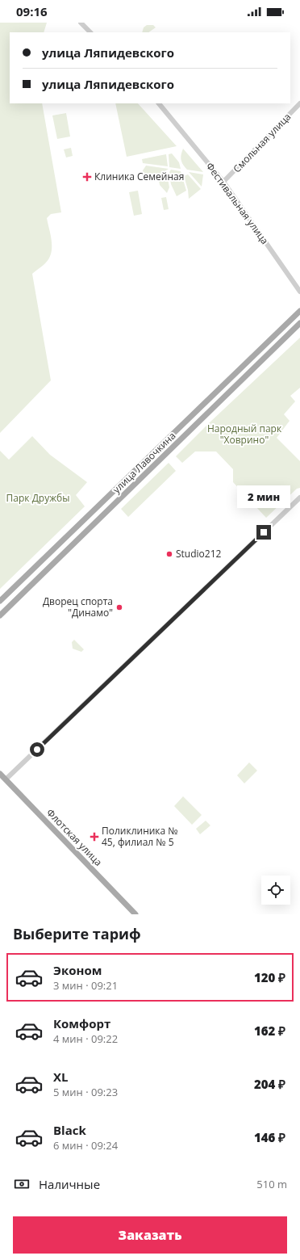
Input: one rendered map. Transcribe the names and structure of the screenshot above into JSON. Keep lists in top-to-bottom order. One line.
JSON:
{"streets":{"main road":["улица Лавочкина","Флотская улица"],"street":["Смольная улица","Фестивальная улица"]},"crossings":[["Смольная улица","Фестивальная улица"]],"parks":["Народный парк \"Ховрино\"","Парк Дружбы"],"places":{"health":["Клиника Семейная","Поликлиника № 45, филиал № 5"],"other":["Studio212","Дворец спорта \"Динамо\""]},"page":{"status":"09:16","banner":["улица Ляпидевского","улица Ляпидевского"],"bubble":"2 мин","heading":"Выберите тариф","list":[{"name":"Эконом","note":"3 мин · 09:21","value":"120 ₽"},{"name":"Комфорт","note":"4 мин · 09:22","value":"162 ₽"},{"name":"XL","note":"5 мин · 09:23","value":"204 ₽"},{"name":"Black","note":"6 мин · 09:24","value":"146 ₽"}],"pay":["Наличные","510 m"],"buttons":"Заказать"}}
